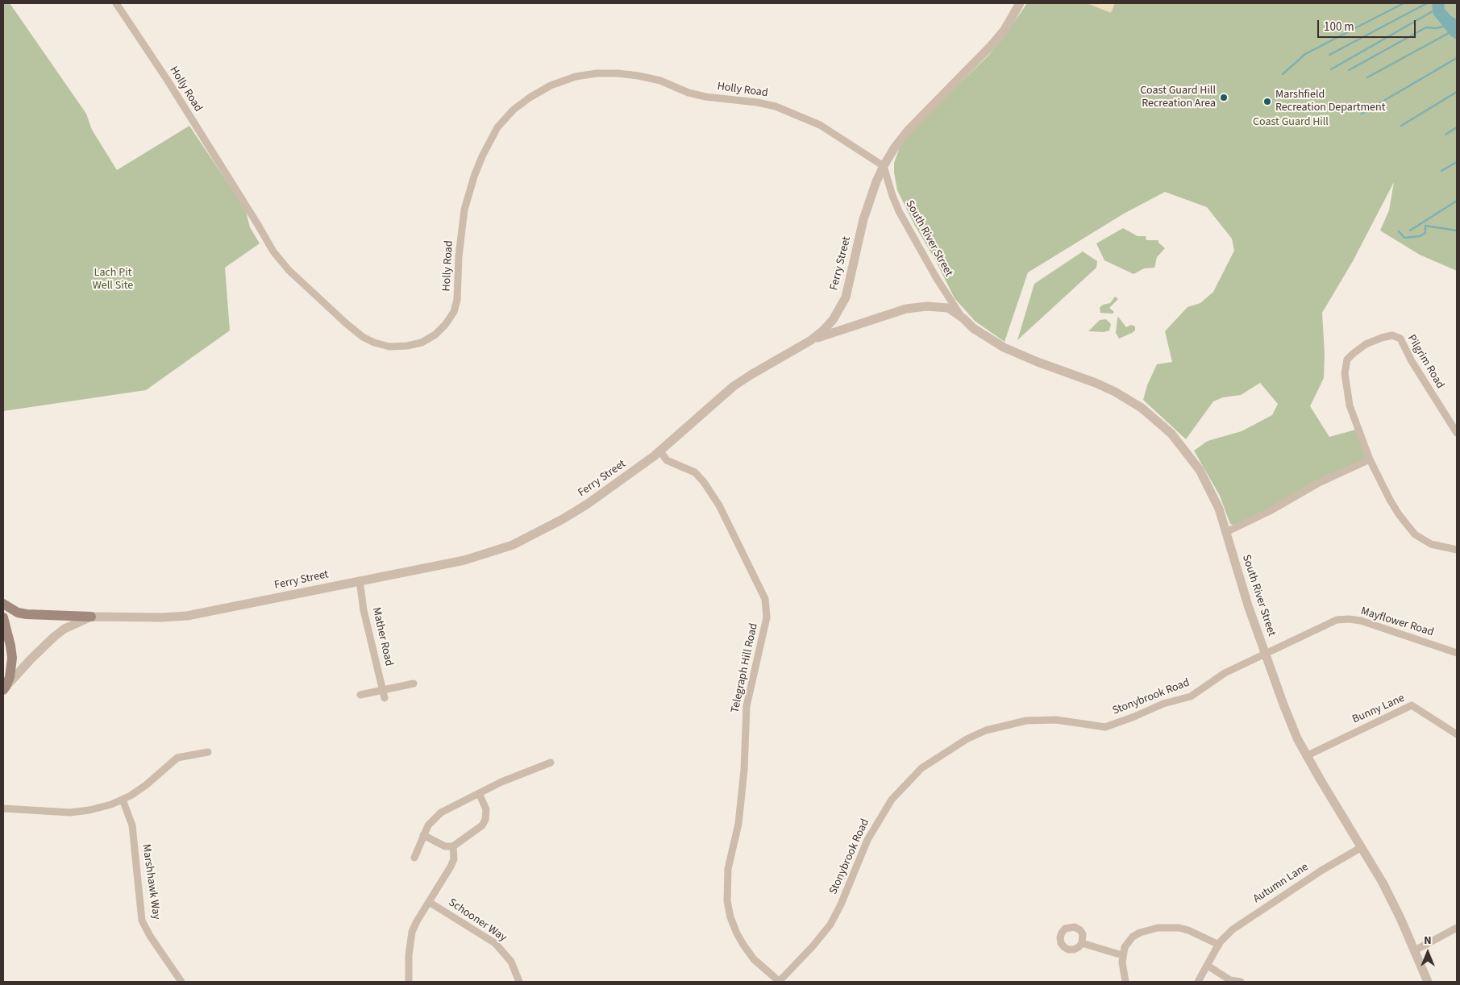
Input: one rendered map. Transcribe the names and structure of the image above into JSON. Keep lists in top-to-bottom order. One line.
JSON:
{"streets":{"street":["Holly Road","South River Street","Ferry Street","Pilgrim Road","Mayflower Road","Mather Road","Telegraph Hill Road","Stonybrook Road","Bunny Lane","Marshhawk Way","Autumn Lane","Schooner Way"]},"crossings":[["Holly Road","South River Street"],["Holly Road","Ferry Street"],["South River Street","Ferry Street"],["South River Street","Mayflower Road"],["South River Street","Stonybrook Road"],["South River Street","Bunny Lane"],["South River Street","Autumn Lane"],["Ferry Street","Mather Road"],["Ferry Street","Telegraph Hill Road"],["Mayflower Road","Stonybrook Road"],["Telegraph Hill Road","Stonybrook Road"]],"parks":["Coast Guard Hill","Lach Pit Well Site"],"places":["Coast Guard Hill Recreation Area","Marshfield Recreation Department"],"scale_bar":"100 m","north":"top"}
